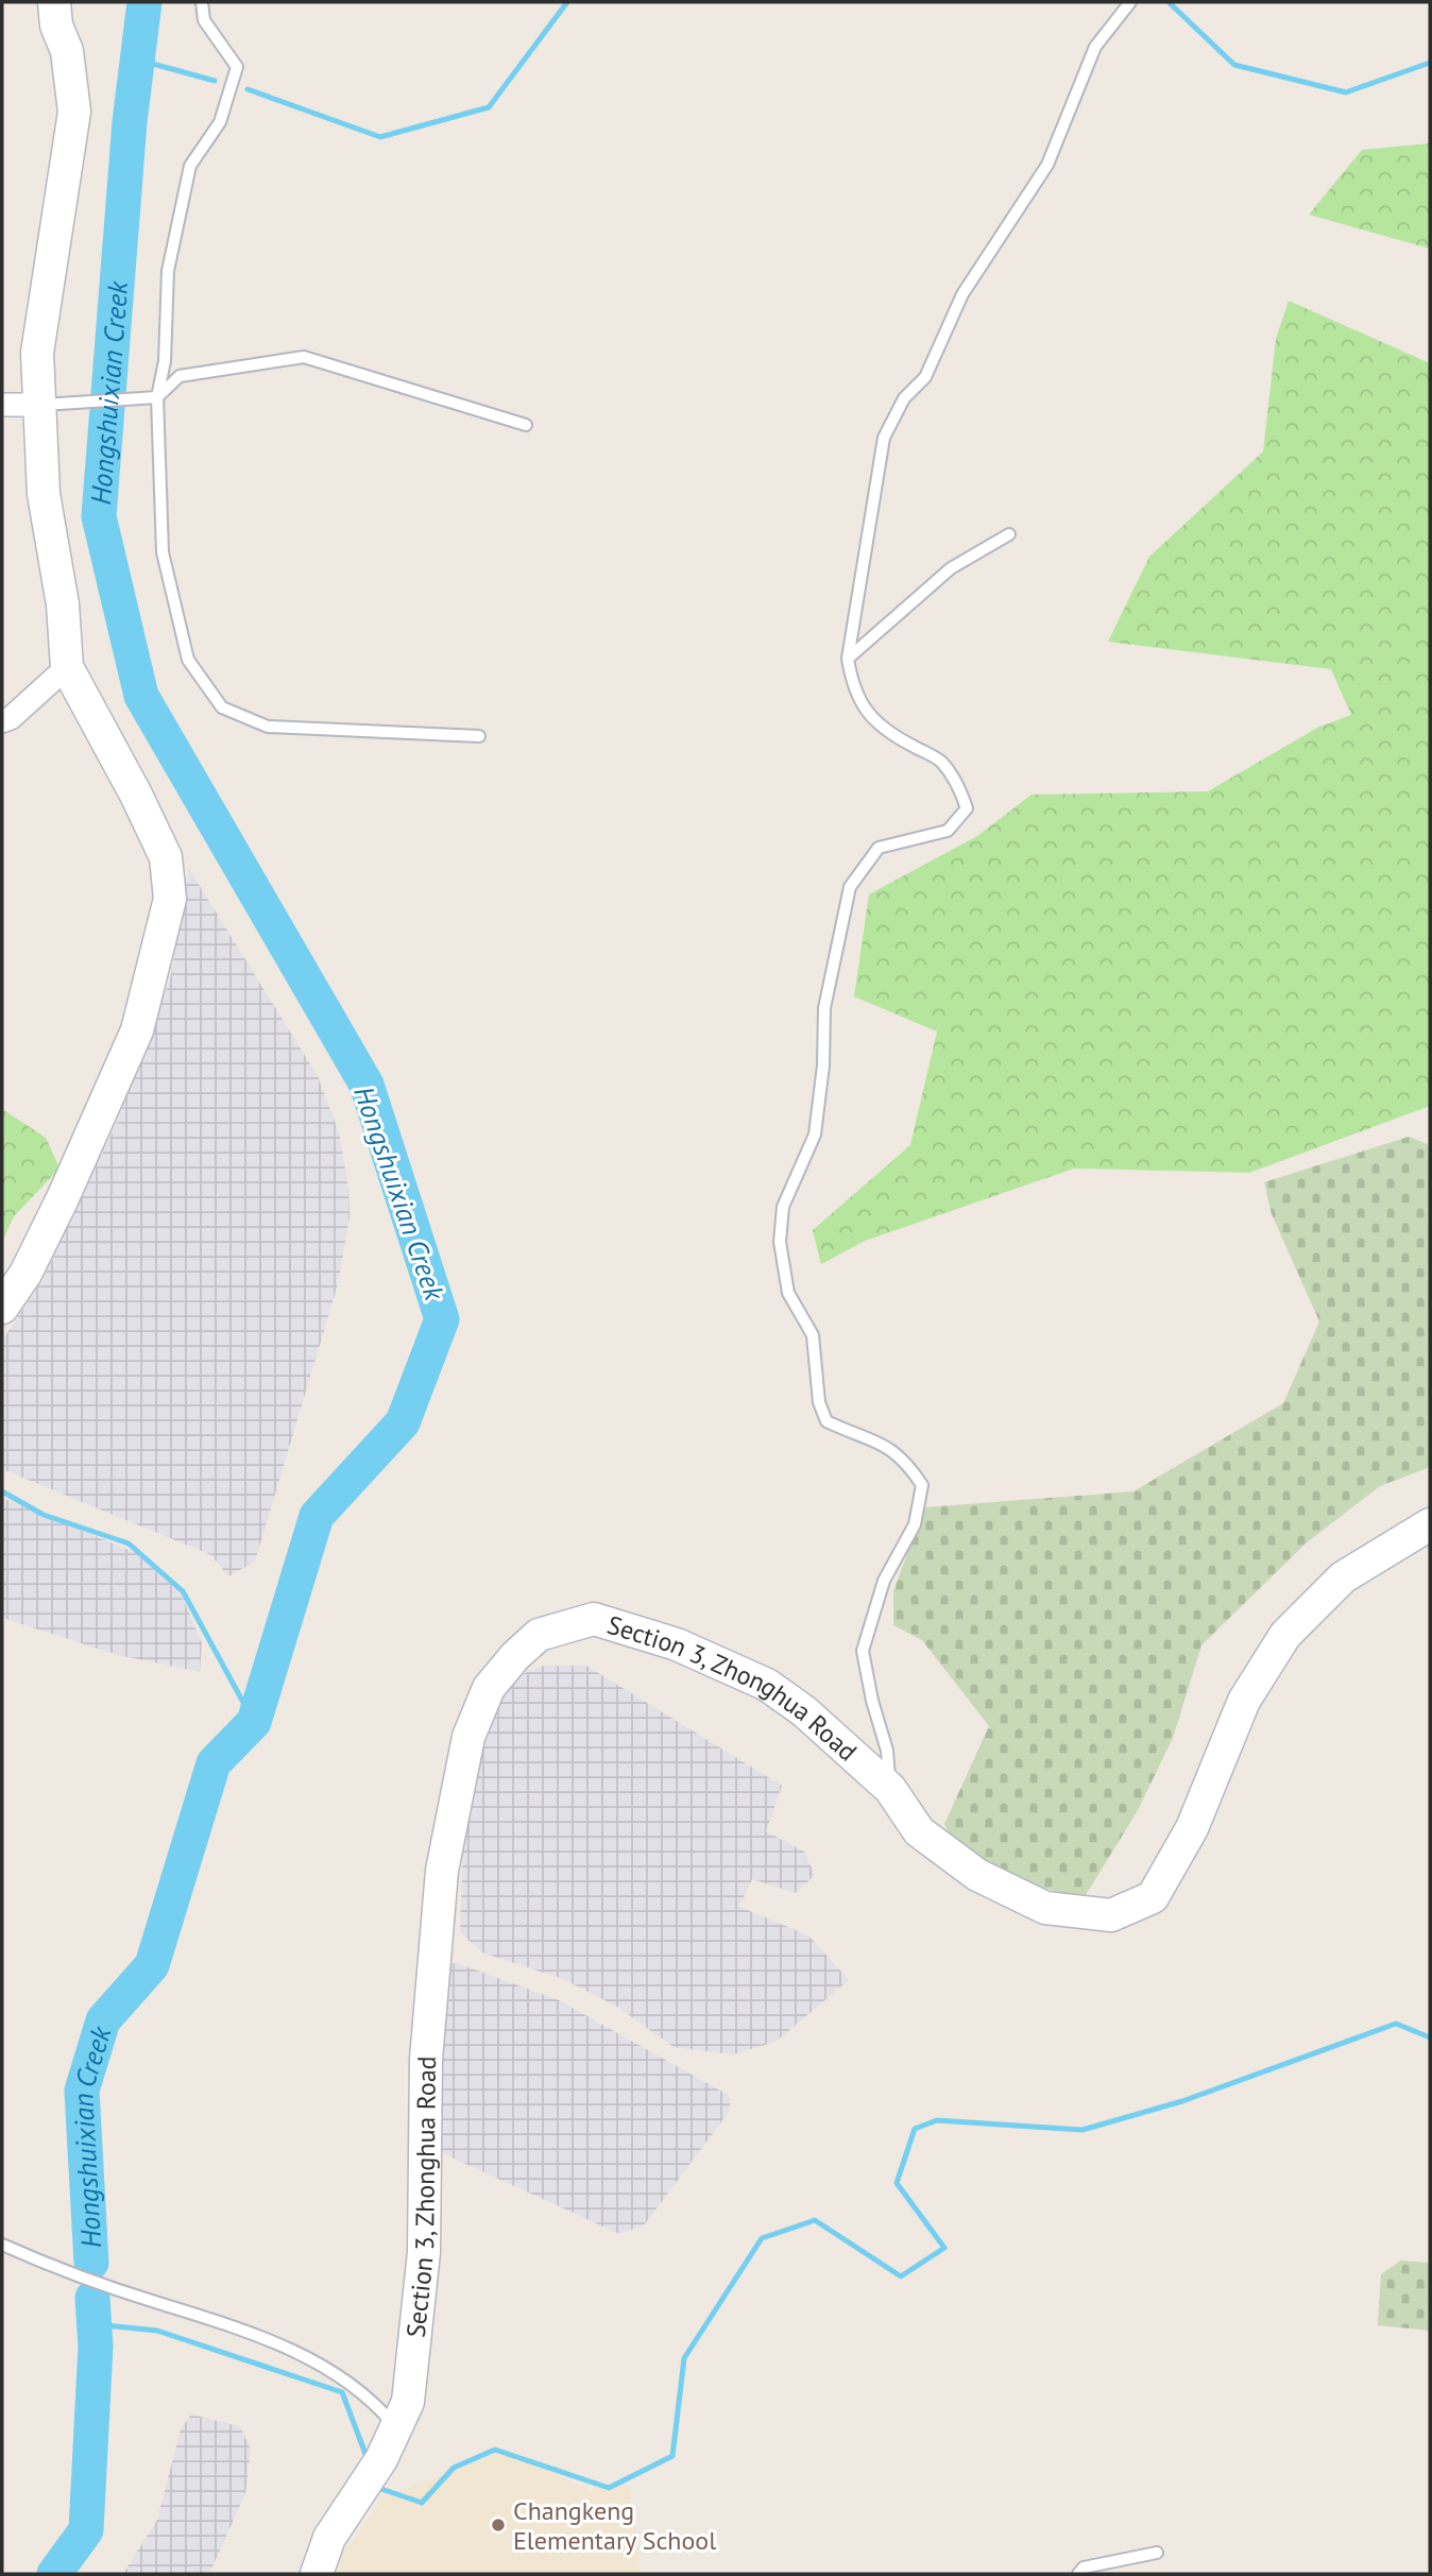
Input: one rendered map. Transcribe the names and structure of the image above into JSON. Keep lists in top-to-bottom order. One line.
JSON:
{"streets":{"main road":["Section 3, Zhonghua Road"]},"water":["Hongshuixian Creek"],"places":["Changkeng Elementary School"]}
